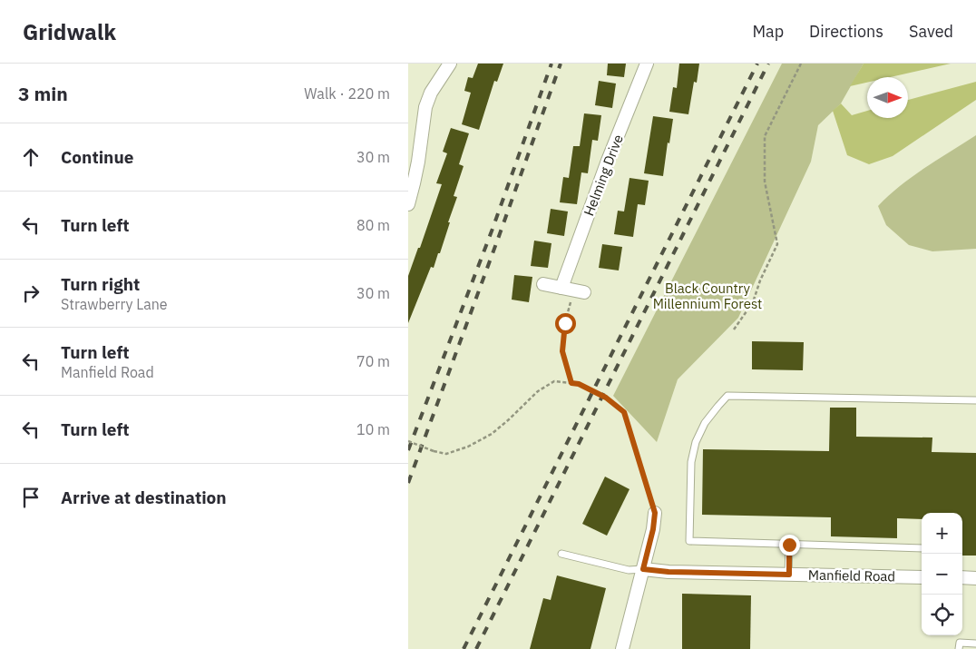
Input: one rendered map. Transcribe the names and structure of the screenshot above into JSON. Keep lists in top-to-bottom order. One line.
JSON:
{"streets":{"street":["Helming Drive","Manfield Road"]},"parks":["Black Country Millennium Forest"],"north":"right","page":{"header":"Gridwalk","nav":["Map","Directions","Saved"],"heading":["3 min","Walk · 220 m"],"list":[["Continue","30 m"],["Turn left","80 m"],["Turn right","Strawberry Lane","30 m"],["Turn left","Manfield Road","70 m"],["Turn left","10 m"],"Arrive at destination"],"map_buttons":["+","−"]}}
